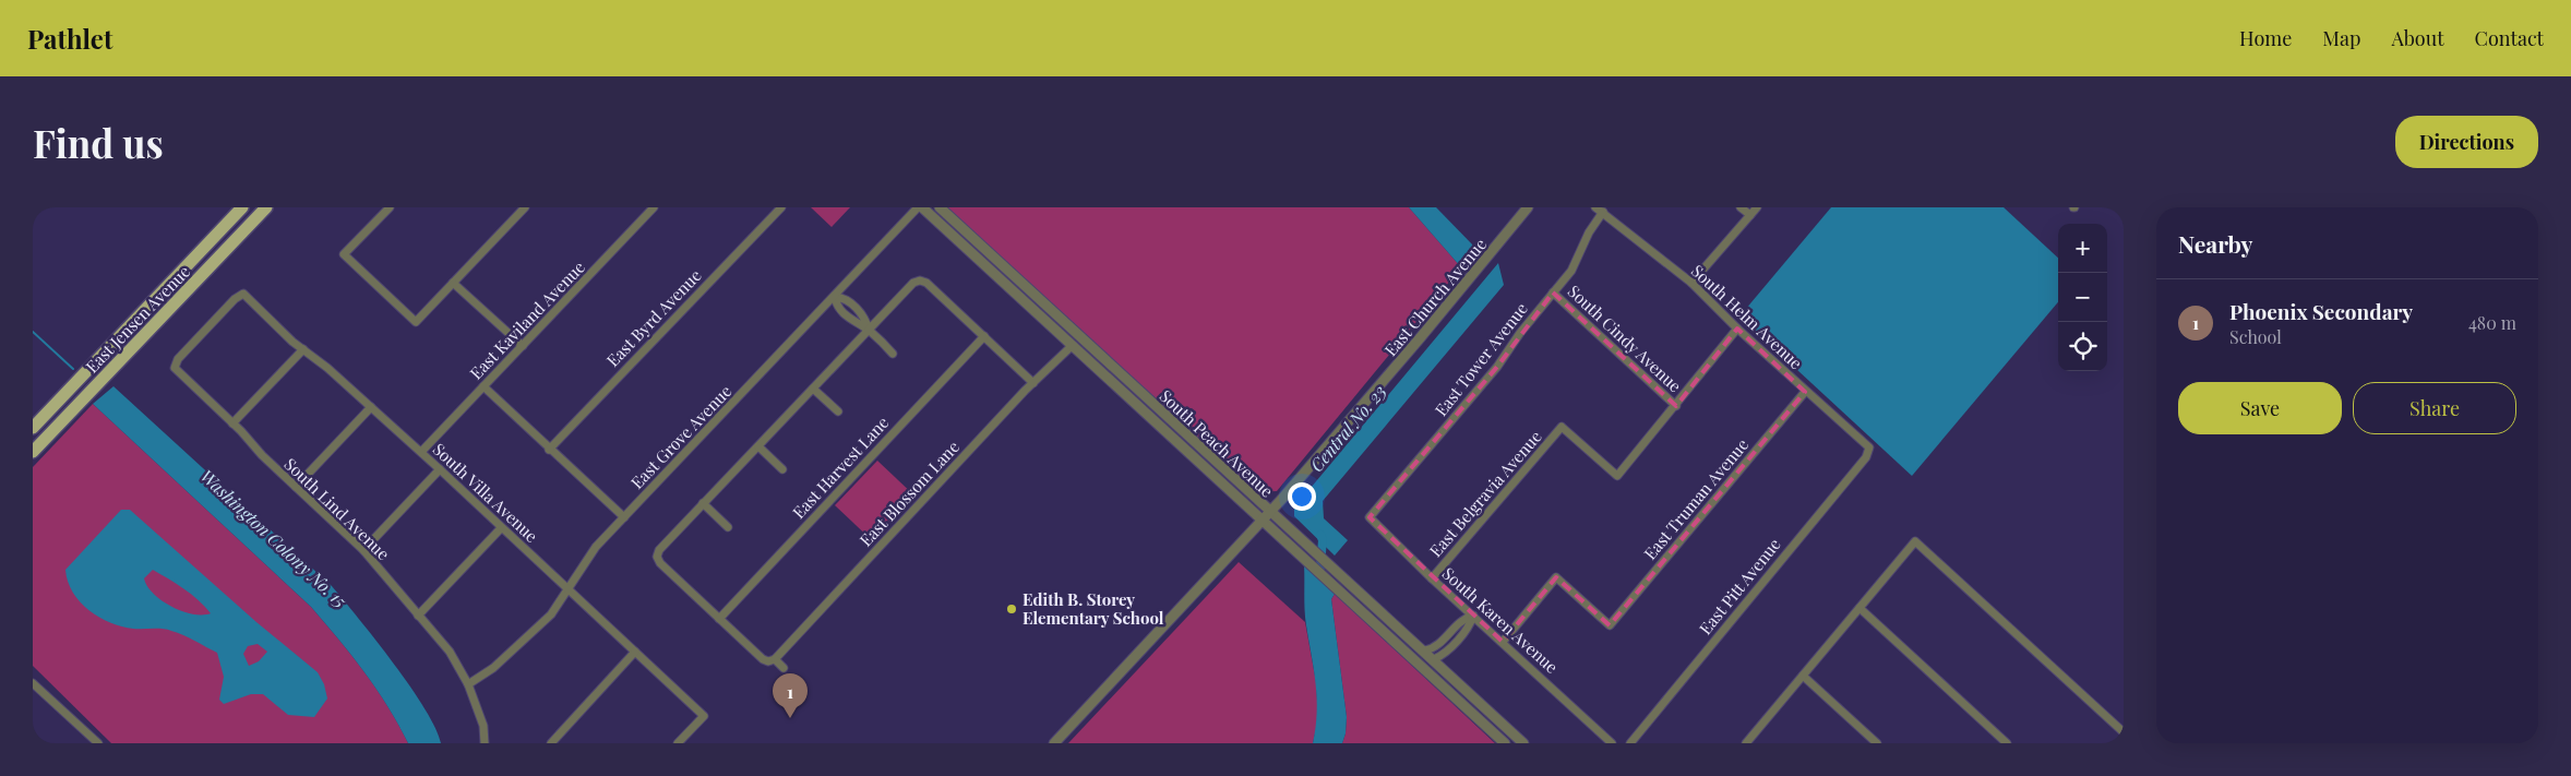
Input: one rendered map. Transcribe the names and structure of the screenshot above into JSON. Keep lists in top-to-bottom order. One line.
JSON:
{"streets":{"main road":["East Jensen Avenue"],"street":["East Church Avenue","South Helm Avenue","East Byrd Avenue","East Kaviland Avenue","South Cindy Avenue","East Tower Avenue","East Grove Avenue","South Peach Avenue","East Harvest Lane","South Villa Avenue","East Blossom Lane","East Belgravia Avenue","East Truman Avenue","South Lind Avenue","East Pitt Avenue","South Karen Avenue"]},"crossings":[["East Church Avenue","South Peach Avenue"],["South Helm Avenue","East Tower Avenue"],["South Helm Avenue","East Truman Avenue"],["South Helm Avenue","East Pitt Avenue"],["East Kaviland Avenue","South Villa Avenue"],["South Cindy Avenue","East Tower Avenue"],["South Cindy Avenue","East Belgravia Avenue"],["East Tower Avenue","South Karen Avenue"],["East Grove Avenue","South Villa Avenue"],["East Grove Avenue","South Lind Avenue"],["South Peach Avenue","East Blossom Lane"],["South Villa Avenue","South Lind Avenue"],["East Belgravia Avenue","South Karen Avenue"],["East Truman Avenue","South Karen Avenue"]],"water":["Central No. 23","Washington Colony No. 15"],"places":["Edith B. Storey Elementary School"],"page":{"header":"Pathlet","nav":["Home","Map","About","Contact"],"buttons":["Directions",["Save","Share"]],"title":"Find us","heading":"Nearby","map_buttons":["+","−"],"list":[{"mark":"1","name":"Phoenix Secondary","note":"School","value":"480 m"}],"pins":"1"}}
